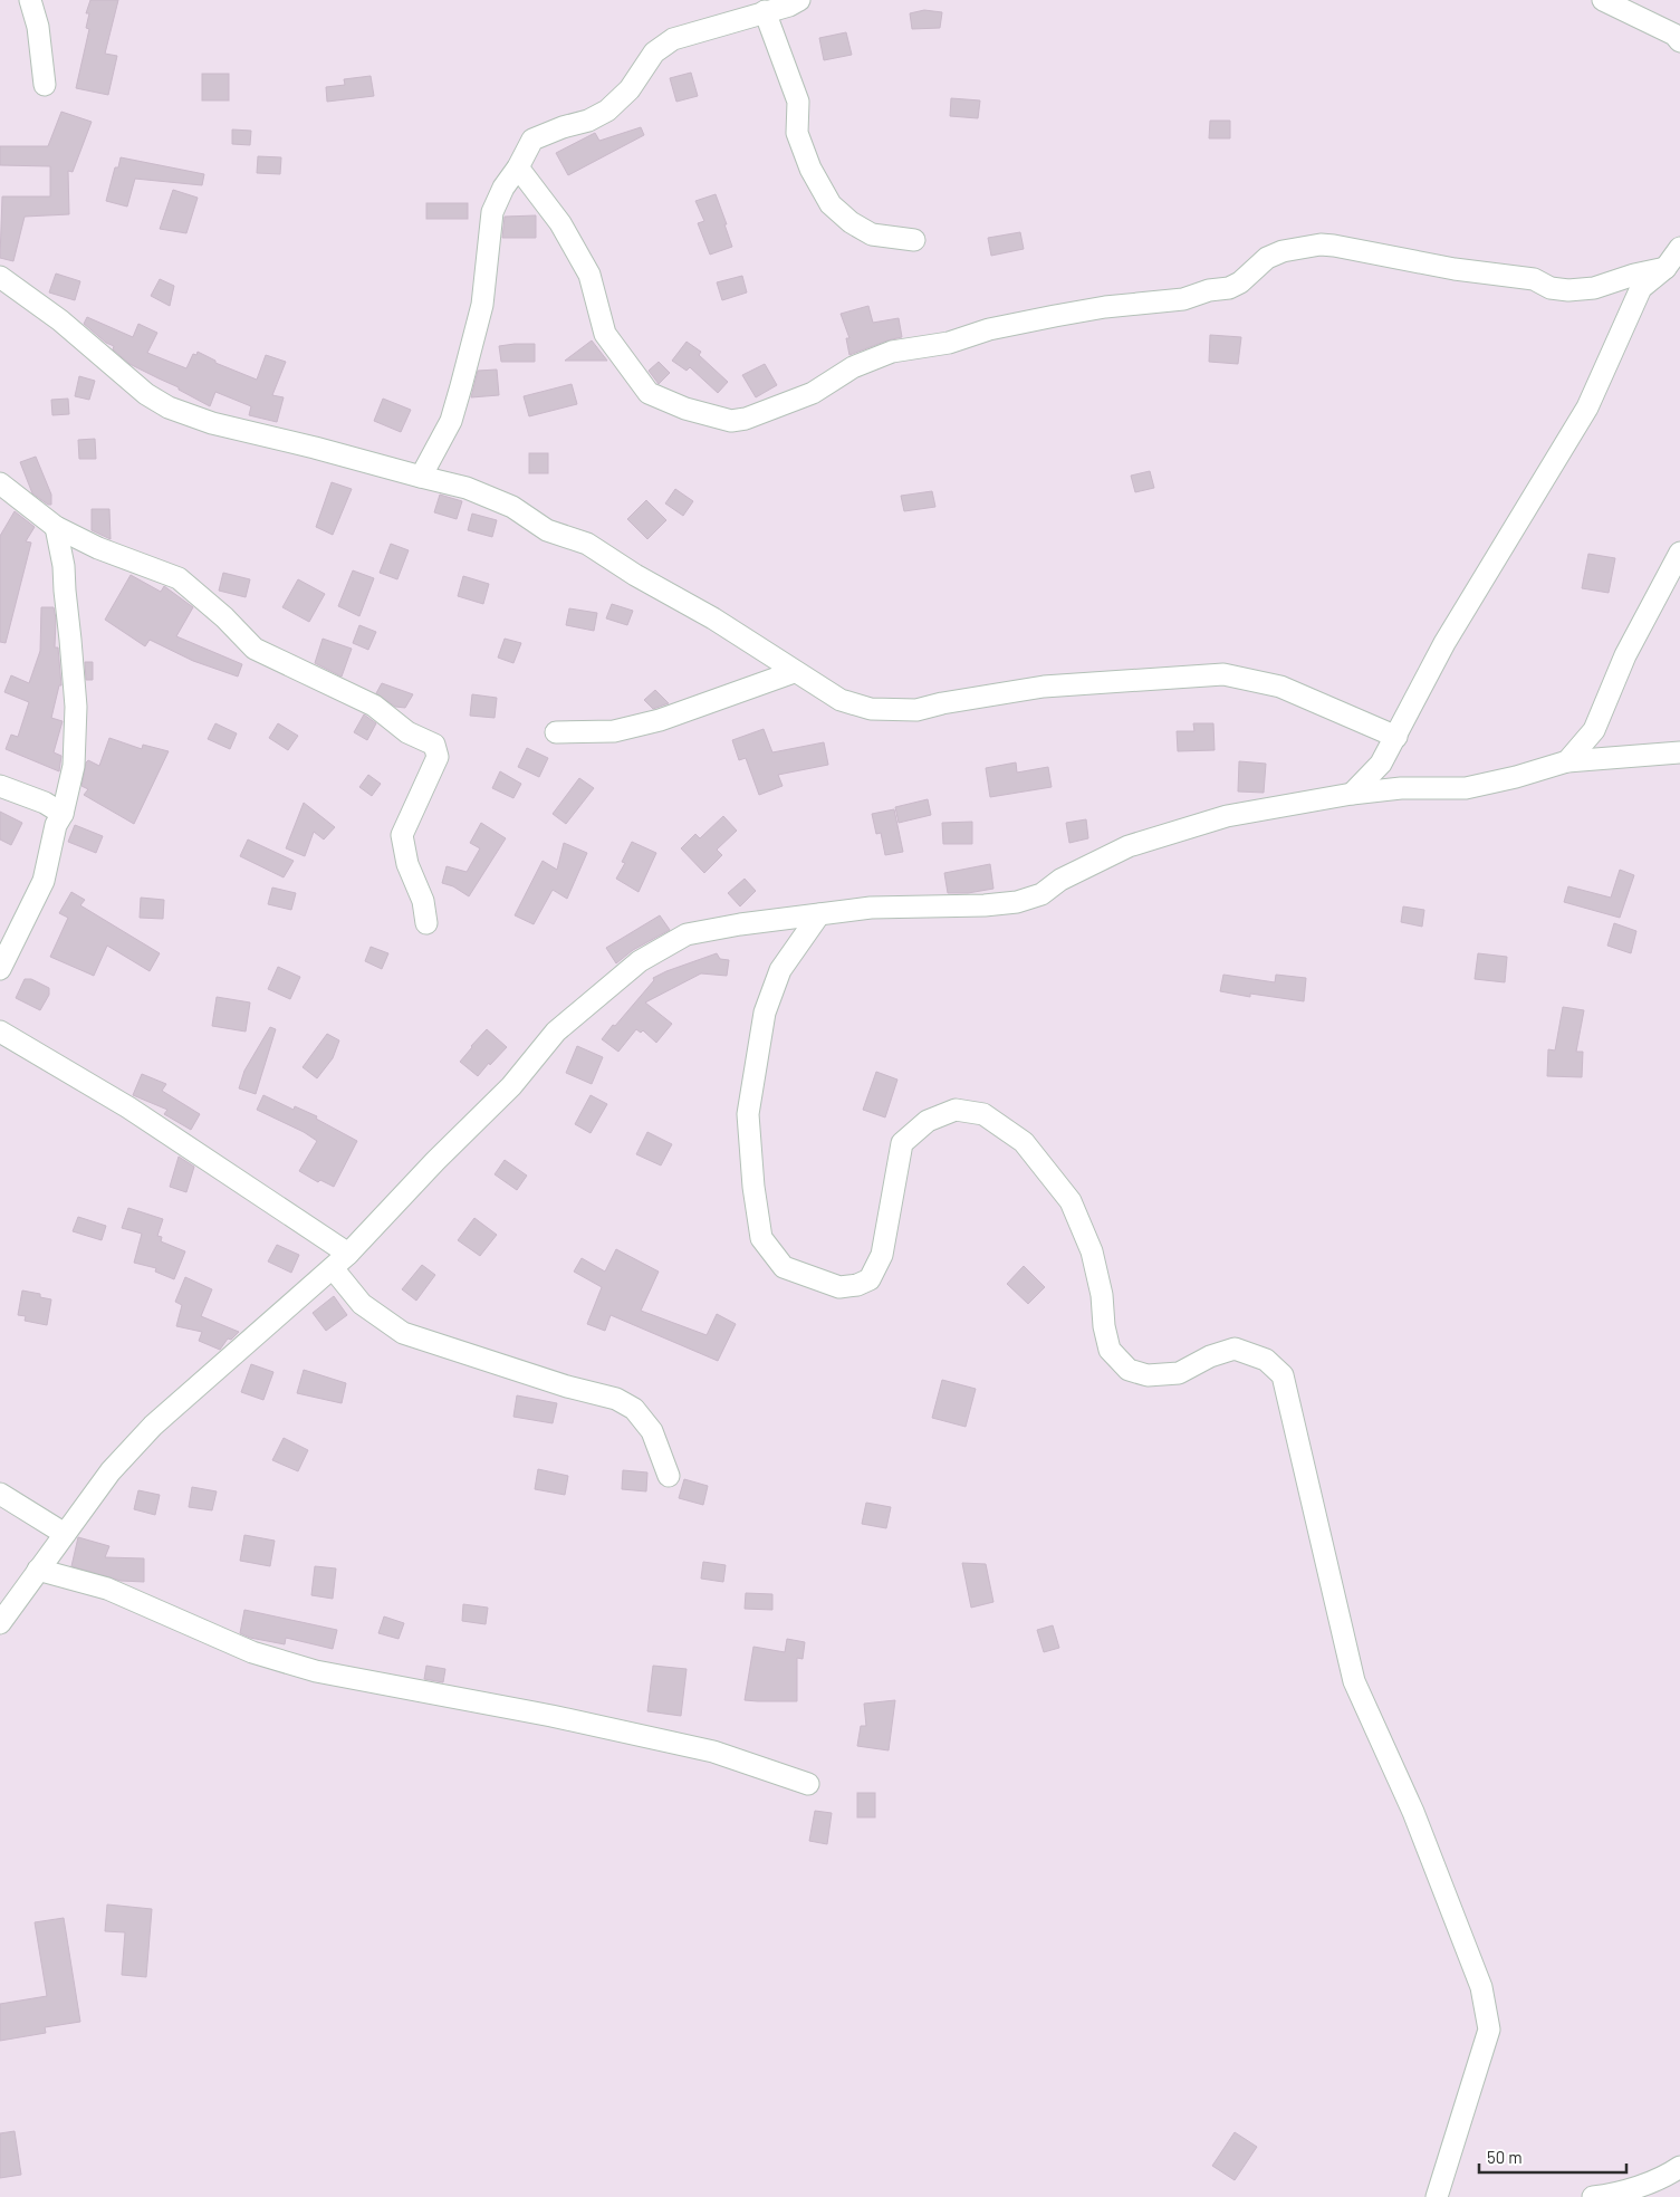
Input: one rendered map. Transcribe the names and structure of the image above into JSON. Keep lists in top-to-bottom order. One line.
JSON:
{"scale_bar":"50 m"}
